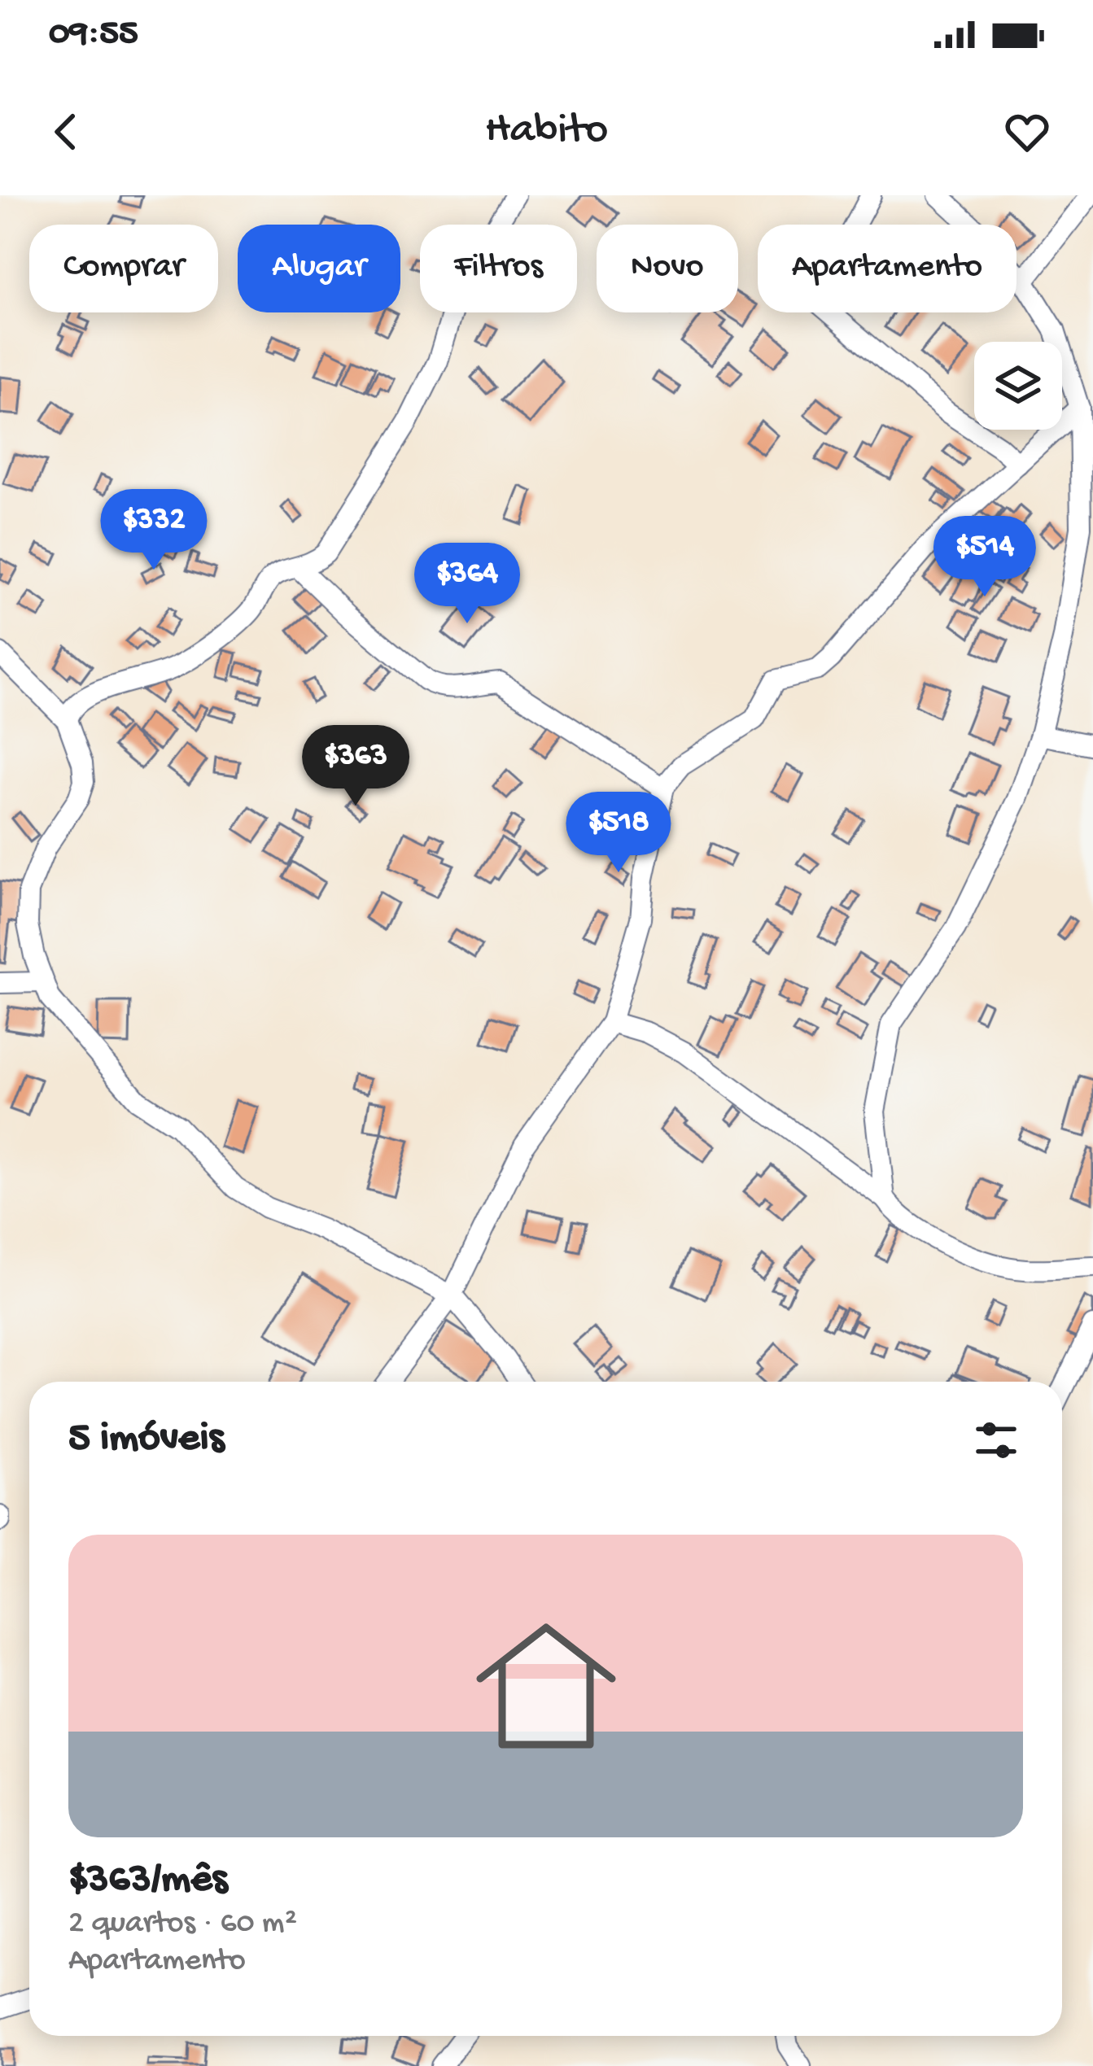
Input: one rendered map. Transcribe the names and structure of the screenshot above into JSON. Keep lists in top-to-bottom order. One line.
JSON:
{"page":{"status":"09:55","header":"Habito","chip":["Comprar","Alugar","Filtros","Novo","Apartamento"],"price":["$332","$514","$364","$363","$518"],"heading":"5 imóveis","list":[{"name":"$363/mês","note":"2 quartos · 60 m² · Apartamento"}]}}
